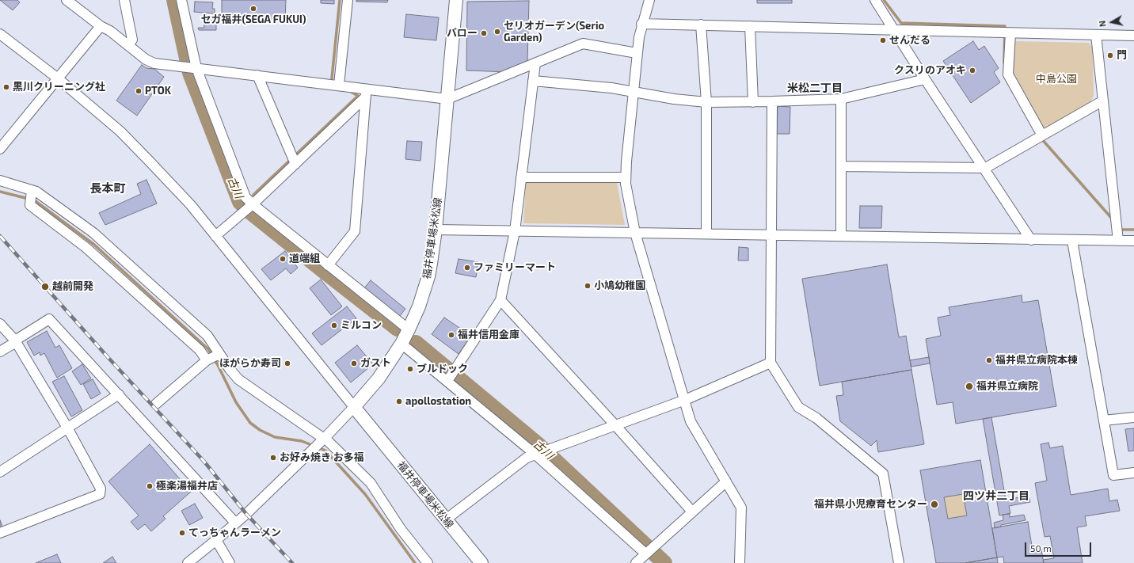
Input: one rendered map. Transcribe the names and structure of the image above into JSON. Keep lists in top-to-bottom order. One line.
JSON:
{"streets":{"main road":["福井停車場米松線"]},"districts":["米松二丁目","長本町","四ツ井二丁目"],"water":["古川"],"parks":["中島公園"],"places":["セガ福井(SEGA FUKUI)","セリオガーデン(Serio Garden)","バロー","せんだる","門","クスリのアオキ","黒川クリーニング社","PTOK","道端組","ファミリーマート","小鳩幼稚園","越前開発","ミルコン","福井信用金庫","福井県立病院本棟","ほがらか寿司","ガスト","ブルドック","福井県立病院","apollostation","お好み焼き お多福","極楽湯福井店","福井県小児療育センター","てっちゃんラーメン"],"scale_bar":"50 m","north":"left"}
